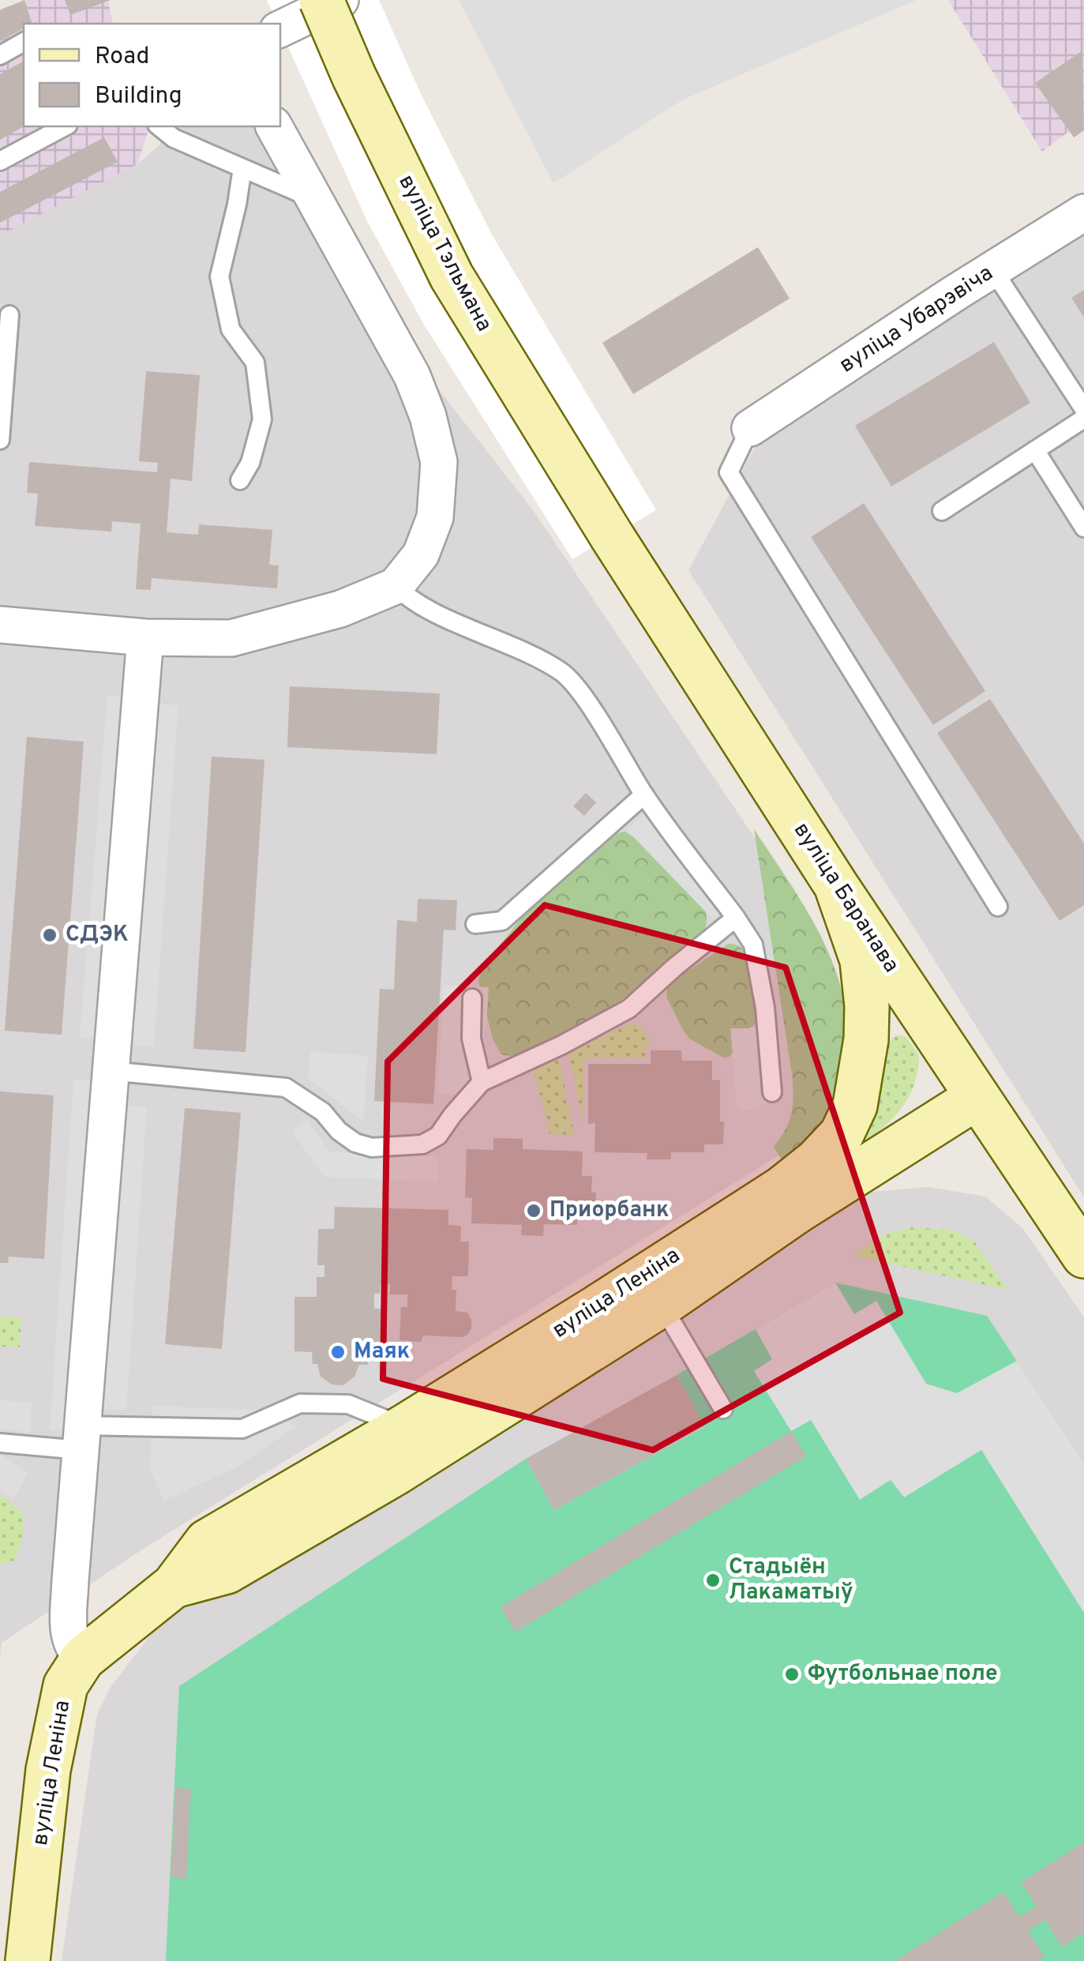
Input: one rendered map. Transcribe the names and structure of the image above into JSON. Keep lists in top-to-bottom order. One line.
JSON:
{"streets":{"main road":["вуліца Тэльмана","вуліца Баранава","вуліца Леніна"],"street":["вуліца Убарэвіча"]},"crossings":[["вуліца Тэльмана","вуліца Баранава"],["вуліца Баранава","вуліца Леніна"]],"places":["СДЭК","Приорбанк","Маяк","Стадыён Лакаматыў","Футбольнае поле"],"legend":["Road","Building"]}
